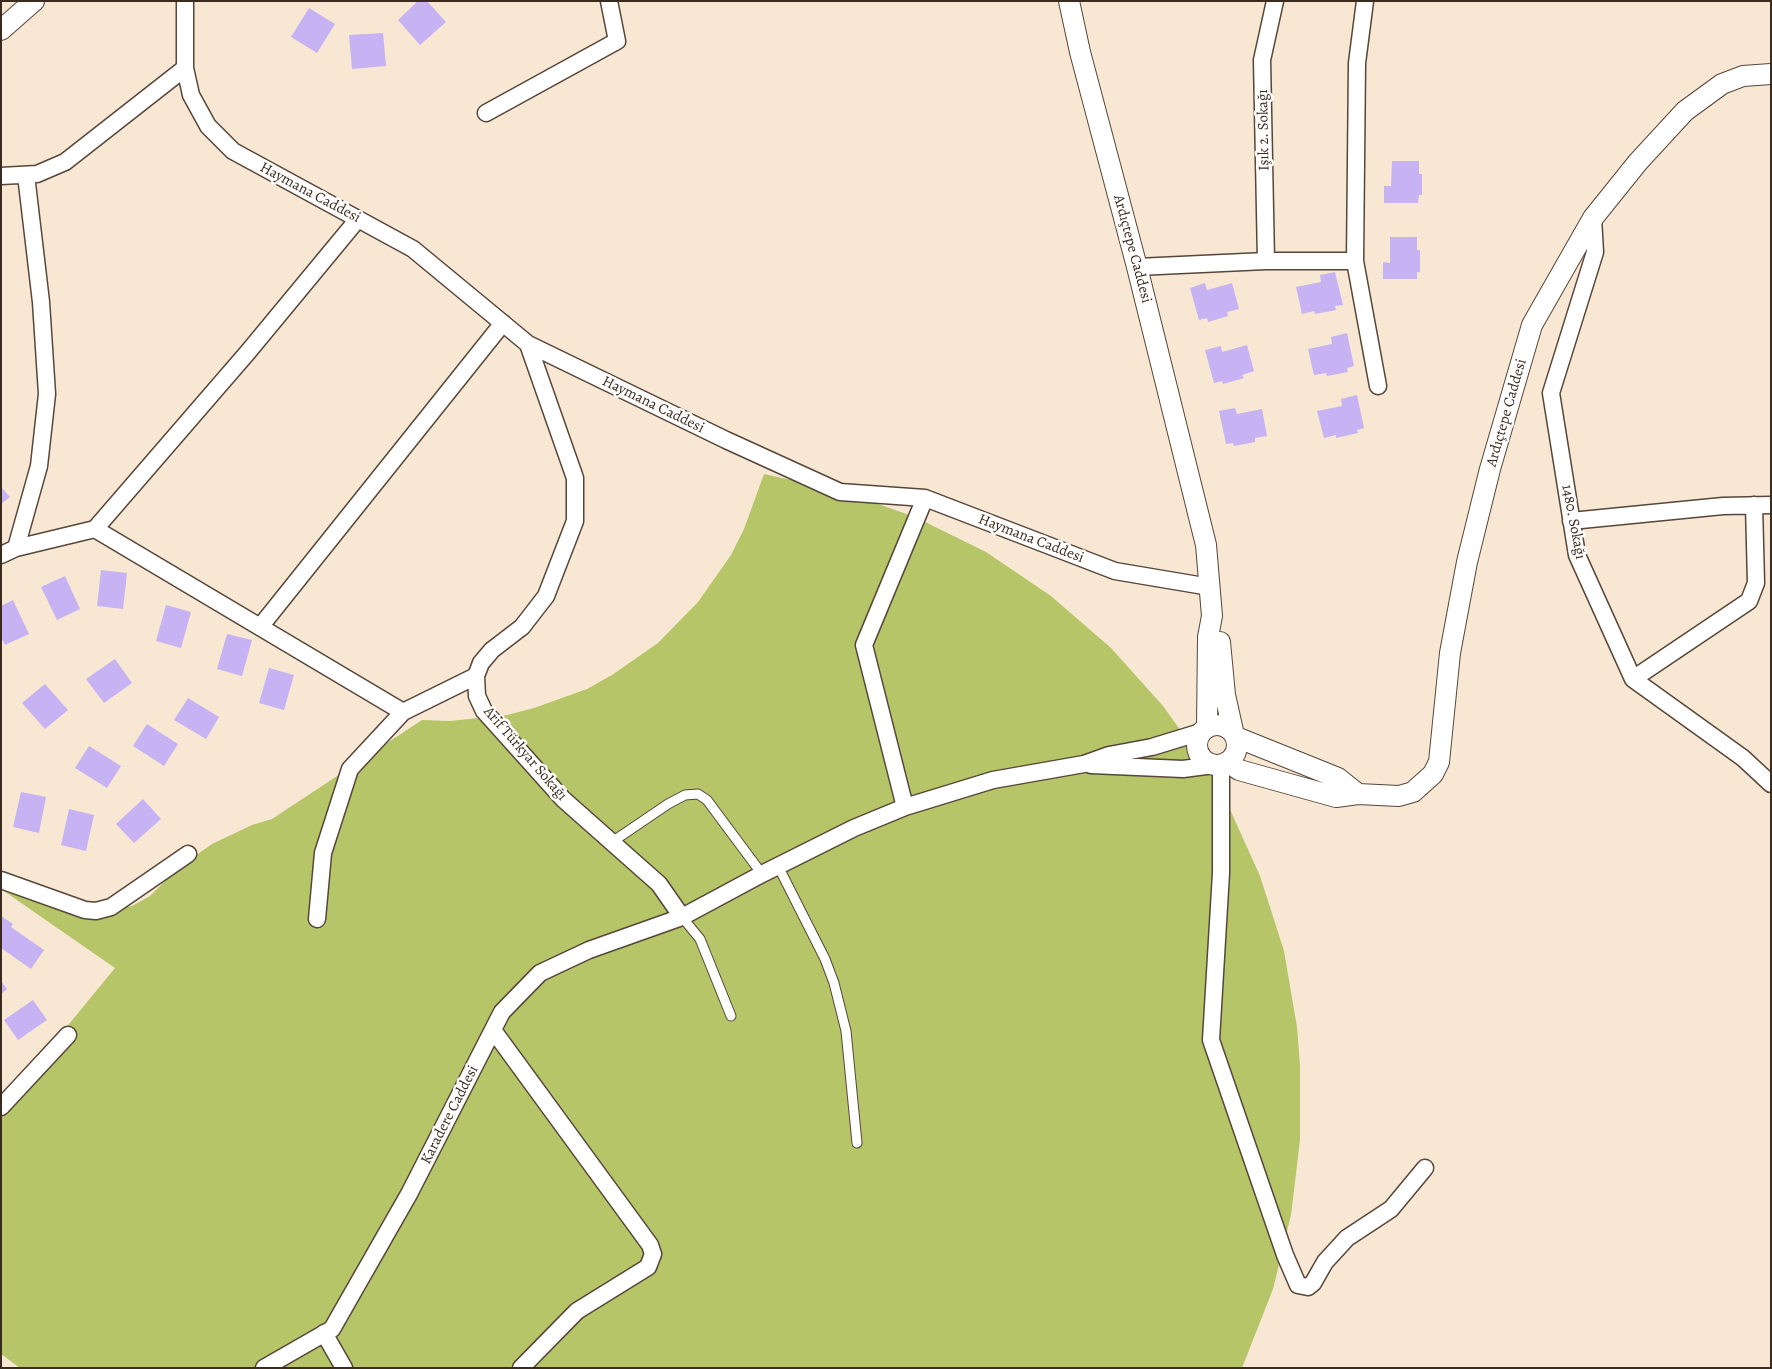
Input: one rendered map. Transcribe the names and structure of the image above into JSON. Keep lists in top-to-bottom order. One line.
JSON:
{"streets":{"street":["Işık 2. Sokağı","Haymana Caddesi","Ardıçtepe Caddesi","1480. Sokağı","Arif Türkyar Sokağı","Karadere Caddesi"]},"crossings":[["Haymana Caddesi","Ardıçtepe Caddesi"],["Ardıçtepe Caddesi","1480. Sokağı"],["Arif Türkyar Sokağı","Karadere Caddesi"]]}
